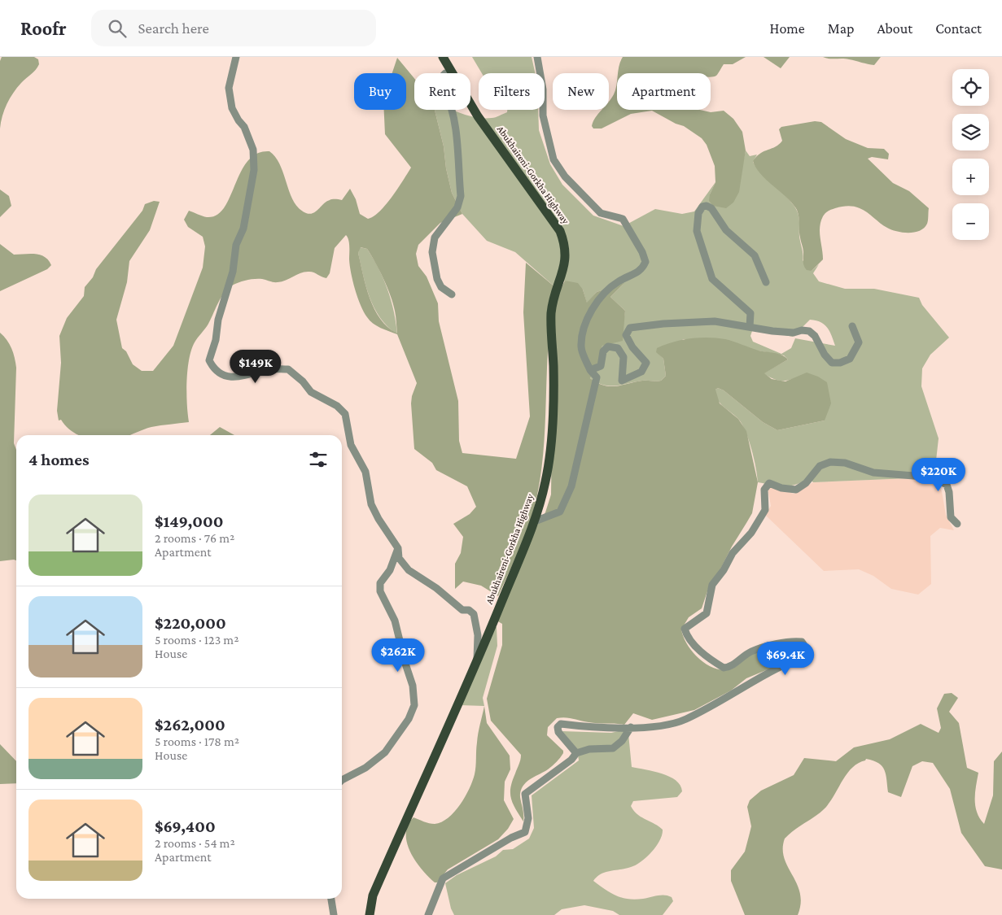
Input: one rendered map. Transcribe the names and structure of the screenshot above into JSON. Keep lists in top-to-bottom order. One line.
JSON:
{"streets":{"main road":["Abukhaireni-Gorkha Highway"]},"page":{"header":"Roofr","search":"Search here","nav":["Home","Map","About","Contact"],"map_buttons":["+","−"],"chip":["Buy","Rent","Filters","New","Apartment"],"price":["$149K","$220K","$262K","$69.4K"],"heading":"4 homes","list":[{"name":"$149,000","note":"2 rooms · 76 m² · Apartment"},{"name":"$220,000","note":"5 rooms · 123 m² · House"},{"name":"$262,000","note":"5 rooms · 178 m² · House"},{"name":"$69,400","note":"2 rooms · 54 m² · Apartment"}]}}
